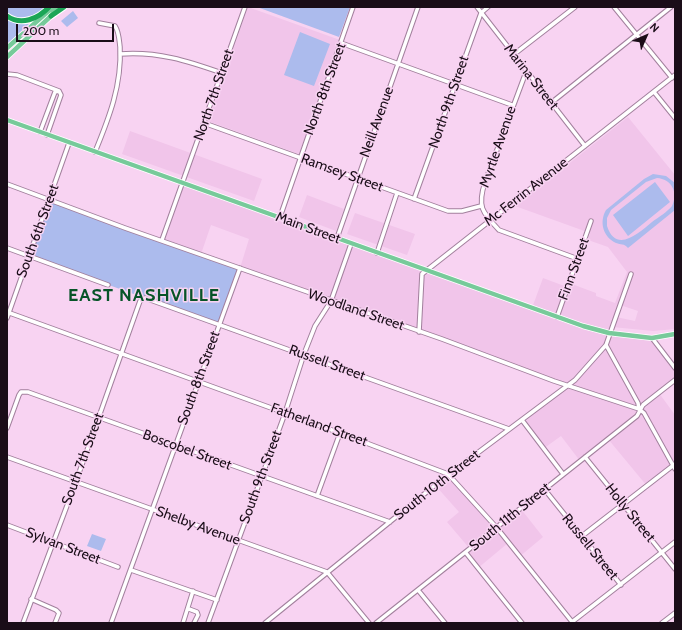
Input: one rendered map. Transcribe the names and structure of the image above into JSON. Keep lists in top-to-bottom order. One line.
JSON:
{"streets":{"main road":["Main Street"],"street":["Marina Street","North 8th Street","North 7th Street","North 9th Street","Neill Avenue","Myrtle Avenue","Ramsey Street","Mc Ferrin Avenue","South 6th Street","Finn Street","Woodland Street","Russell Street","South 8th Street","Fatherland Street","Boscobel Street","South 7th Street","South 9th Street","South 10th Street","Holly Street","South 11th Street","Shelby Avenue","Sylvan Street"]},"crossings":[["Marina Street","North 9th Street"],["Marina Street","Myrtle Avenue"],["Marina Street","Mc Ferrin Avenue"],["North 8th Street","Ramsey Street"],["North 8th Street","Main Street"],["North 7th Street","Ramsey Street"],["North 7th Street","Main Street"],["North 9th Street","Ramsey Street"],["Neill Avenue","Ramsey Street"],["Neill Avenue","Main Street"],["Myrtle Avenue","Ramsey Street"],["Myrtle Avenue","Mc Ferrin Avenue"],["Mc Ferrin Avenue","Main Street"],["Main Street","South 6th Street"],["Main Street","Finn Street"],["Main Street","South 9th Street"],["South 6th Street","Woodland Street"],["South 6th Street","Fatherland Street"],["Woodland Street","South 8th Street"],["Woodland Street","South 9th Street"],["Woodland Street","South 10th Street"],["Woodland Street","South 11th Street"],["Russell Street","South 8th Street"],["Russell Street","South 7th Street"],["Russell Street","South 9th Street"],["Russell Street","South 10th Street"],["Russell Street","South 11th Street"],["South 8th Street","Fatherland Street"],["South 8th Street","Boscobel Street"],["South 8th Street","Shelby Avenue"],["Fatherland Street","South 7th Street"],["Fatherland Street","South 9th Street"],["Fatherland Street","South 10th Street"],["Fatherland Street","South 11th Street"],["Boscobel Street","South 7th Street"],["Boscobel Street","South 9th Street"],["Boscobel Street","South 10th Street"],["South 7th Street","Shelby Avenue"],["South 7th Street","Sylvan Street"],["South 9th Street","Shelby Avenue"],["South 10th Street","Shelby Avenue"],["Holly Street","South 11th Street"]],"districts":["EAST NASHVILLE"],"scale_bar":"200 m","north":"top right"}
